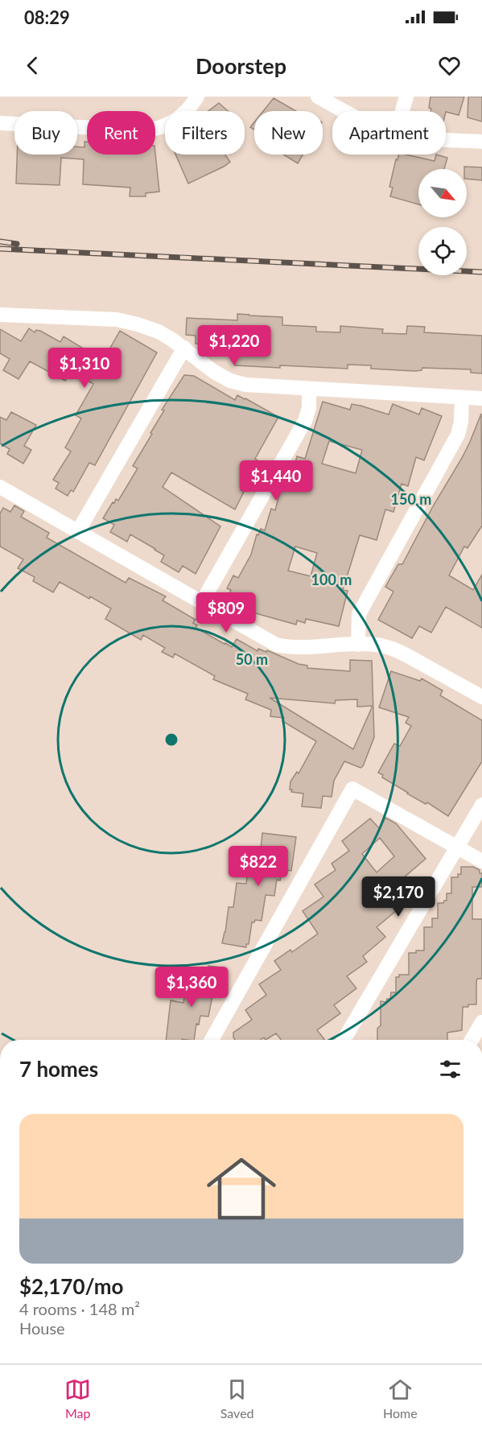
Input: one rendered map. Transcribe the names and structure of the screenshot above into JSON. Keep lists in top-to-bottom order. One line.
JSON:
{"north":"bottom right","page":{"status":"08:29","header":"Doorstep","chip":["Buy","Rent","Filters","New","Apartment"],"price":["$1,220","$1,310","$1,440","$809","$822","$2,170","$1,360"],"heading":"7 homes","list":[{"name":"$2,170/mo","note":"4 rooms · 148 m² · House"}],"tabs":["Map","Saved","Home"]},"rings":["150 m","100 m","50 m"]}
